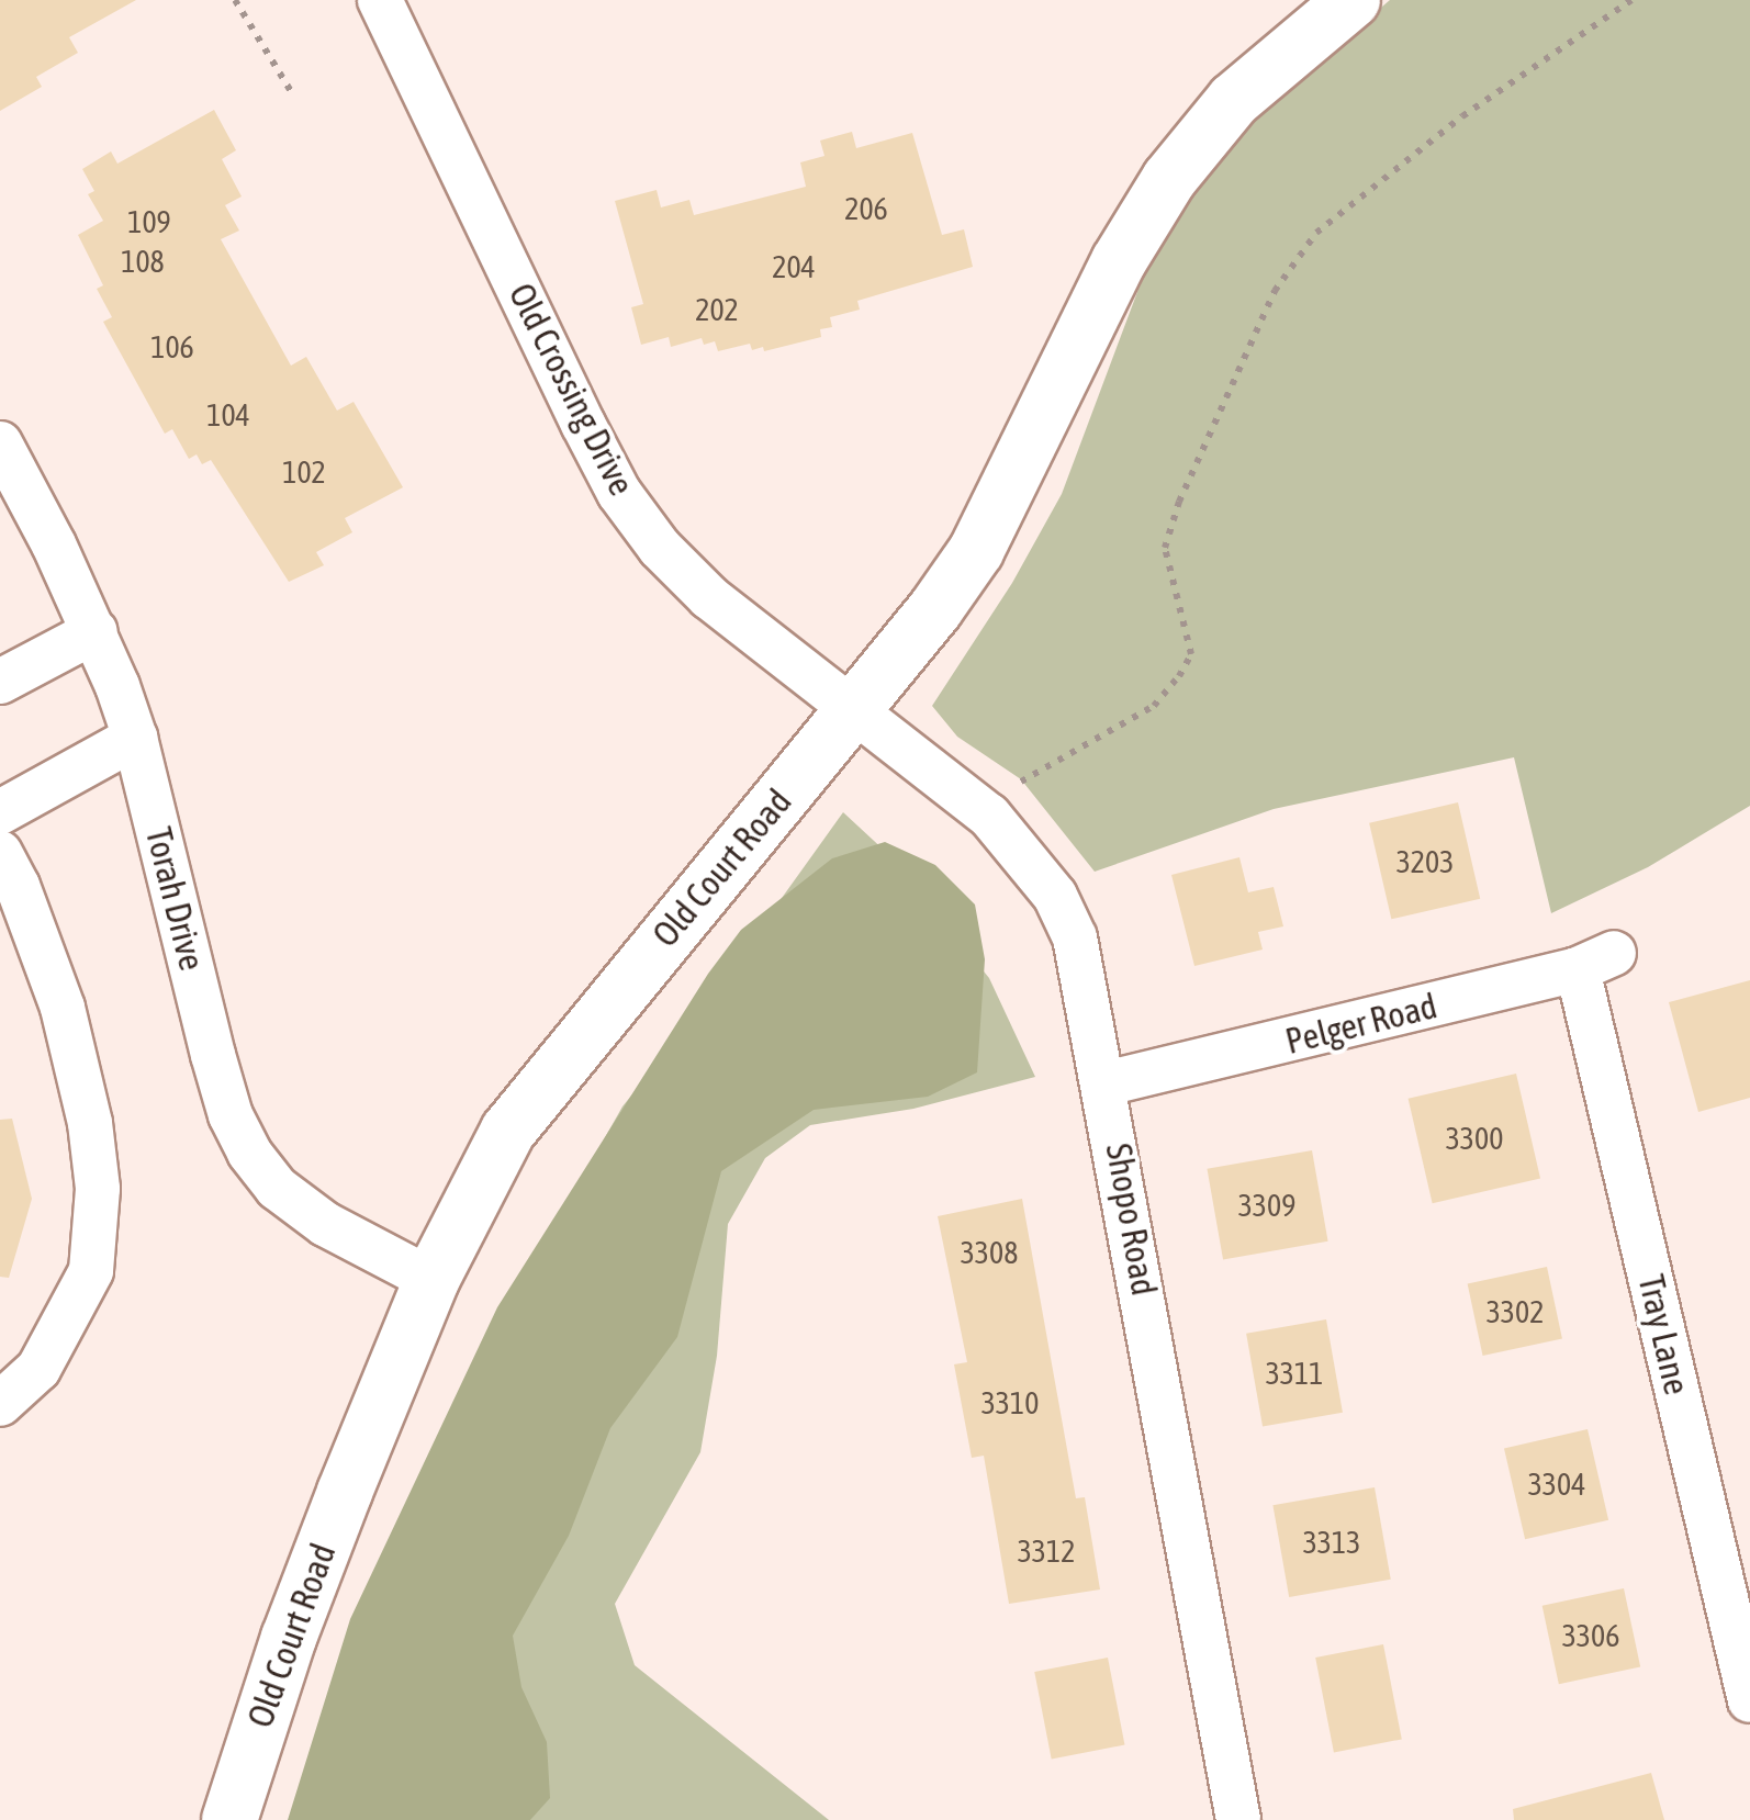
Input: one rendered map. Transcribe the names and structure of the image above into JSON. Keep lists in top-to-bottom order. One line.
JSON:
{"streets":{"main road":["Old Court Road"],"street":["Old Crossing Drive","Torah Drive","Pelger Road","Shopo Road","Tray Lane"]},"crossings":[["Old Crossing Drive","Old Court Road"],["Old Crossing Drive","Shopo Road"],["Old Court Road","Torah Drive"],["Old Court Road","Shopo Road"],["Pelger Road","Shopo Road"],["Pelger Road","Tray Lane"]],"house_numbers":["206","109","108","204","202","106","104","102","3203","3300","3309","3308","3302","3311","3310","3304","3313","3312","3306"]}
